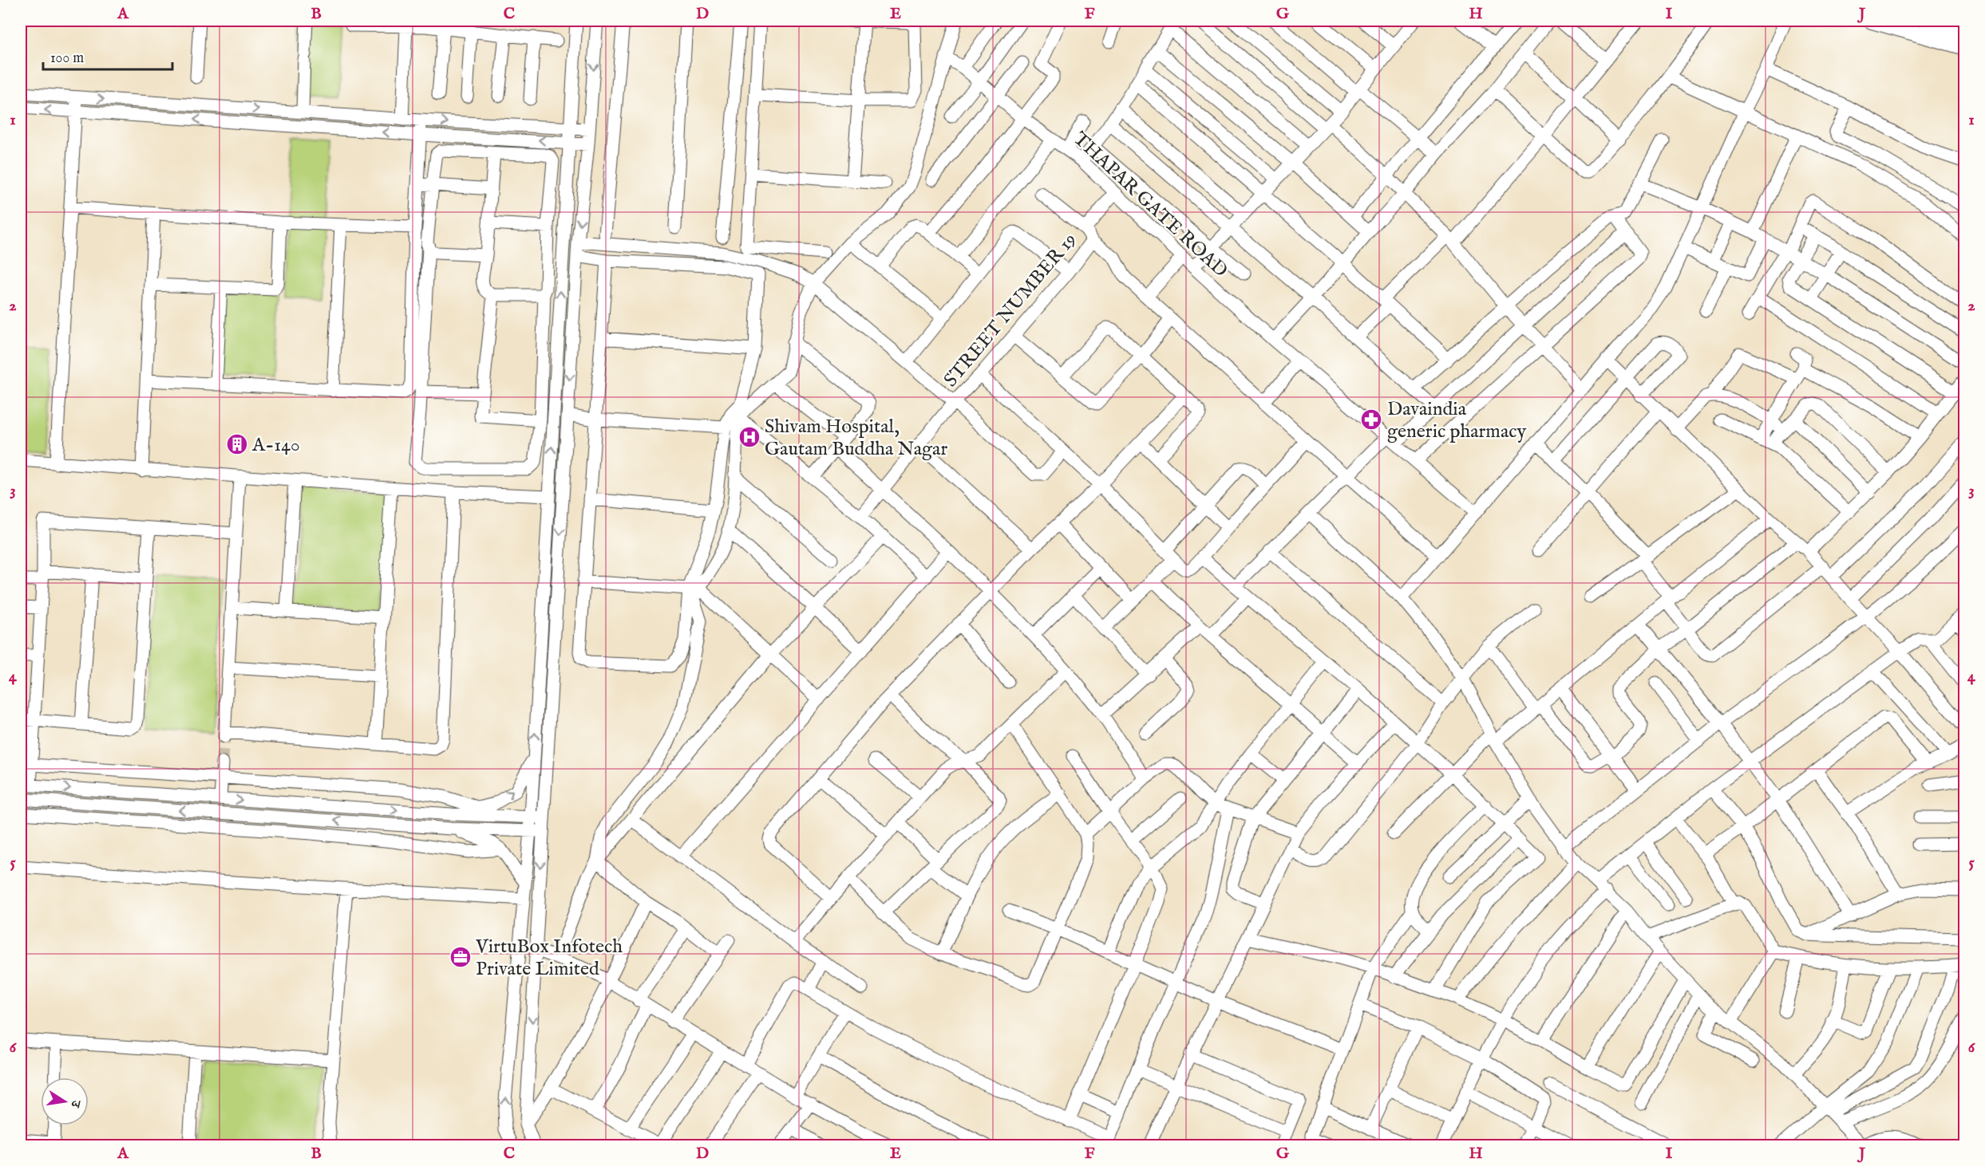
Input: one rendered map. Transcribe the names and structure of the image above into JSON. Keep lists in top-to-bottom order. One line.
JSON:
{"streets":{"street":["THAPAR GATE ROAD","STREET NUMBER 19"]},"crossings":[["THAPAR GATE ROAD","STREET NUMBER 19"]],"places":{"pharmacy":["Davaindia generic pharmacy"],"hospital":["Shivam Hospital, Gautam Buddha Nagar"],"building":["A-140"],"office":["VirtuBox Infotech Private Limited"]},"scale_bar":"100 m","north":"right","grid":{"columns":["A","B","C","D","E","F","G","H","I","J"],"rows":["1","2","3","4","5","6"]}}
